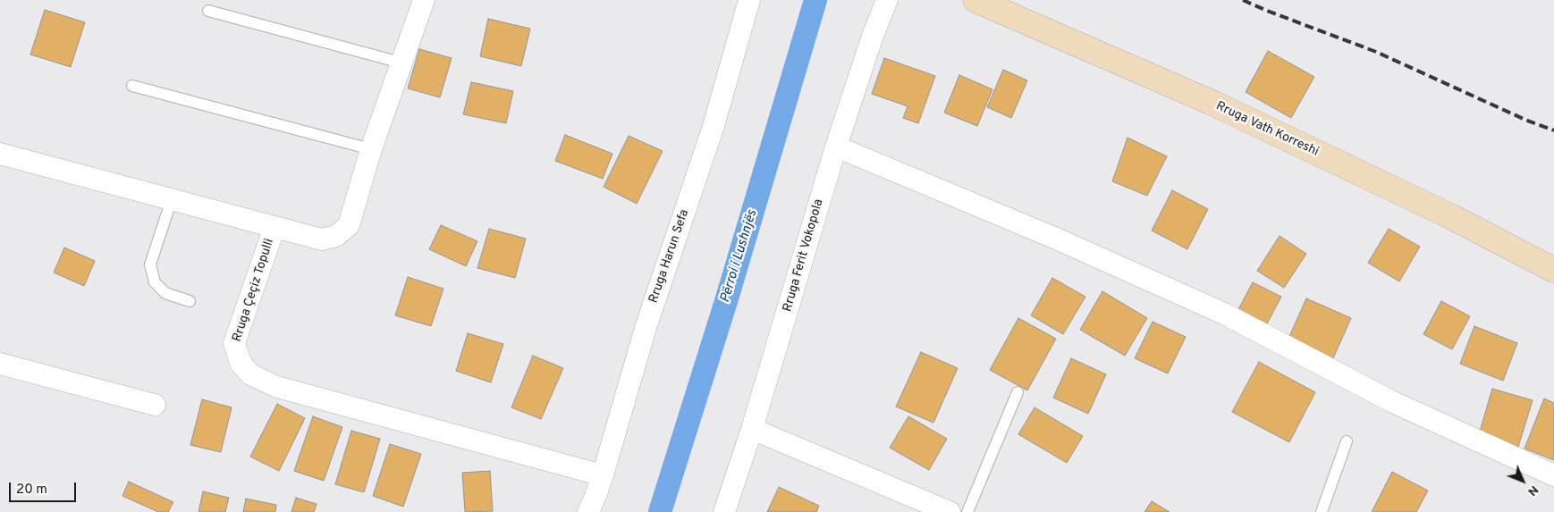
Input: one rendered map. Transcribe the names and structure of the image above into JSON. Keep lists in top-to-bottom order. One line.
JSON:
{"streets":{"main road":["Rruga Vath Korreshi"],"street":["Rruga Ferit Vokopola","Rruga Harun Sefa","Rruga Çeçiz Topulli"]},"crossings":[["Rruga Harun Sefa","Rruga Çeçiz Topulli"]],"water":["Përroi i Lushnjës"],"scale_bar":"20 m","north":"bottom right"}
